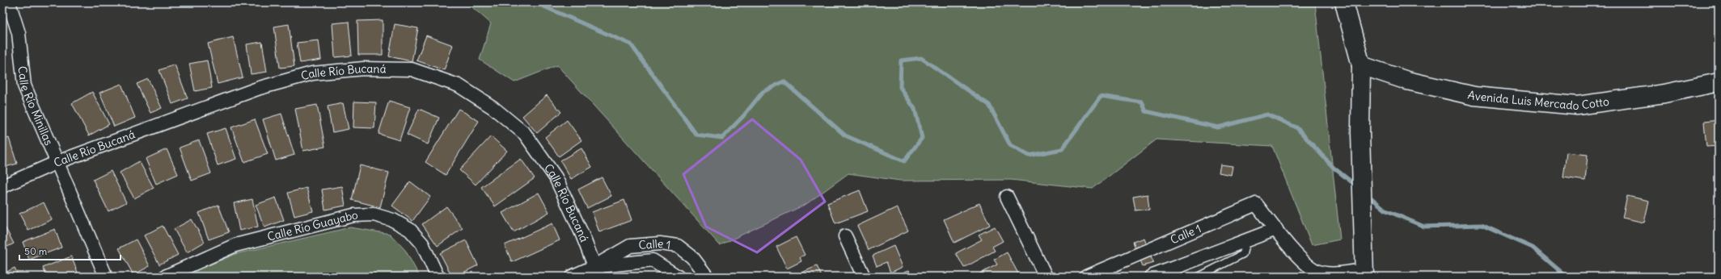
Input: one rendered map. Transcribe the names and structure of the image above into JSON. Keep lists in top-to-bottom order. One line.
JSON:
{"streets":{"street":["Calle Río Bucaná","Avenida Luis Mercado Cotto","Calle Río Minillas","Calle Río Guayabo","Calle 1"]},"crossings":[["Calle Río Bucaná","Calle Río Minillas"],["Calle Río Bucaná","Calle 1"]],"scale_bar":"50 m"}
